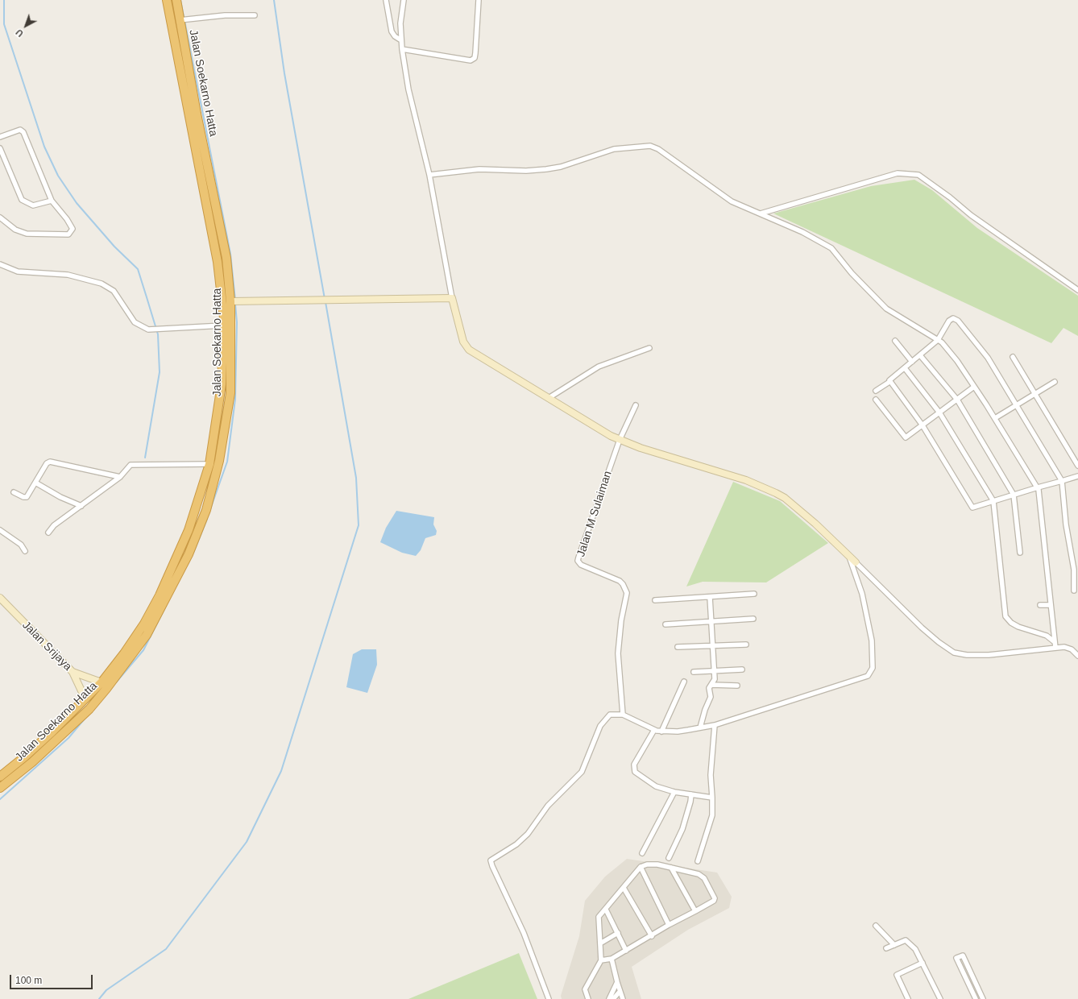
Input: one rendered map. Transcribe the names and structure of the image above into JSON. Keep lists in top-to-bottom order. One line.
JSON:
{"streets":{"highway":["Jalan Soekarno Hatta"],"street":["Jalan M Sulaiman","Jalan Srijaya"]},"crossings":[["Jalan Soekarno Hatta","Jalan Srijaya"]],"scale_bar":"100 m","north":"bottom left"}
